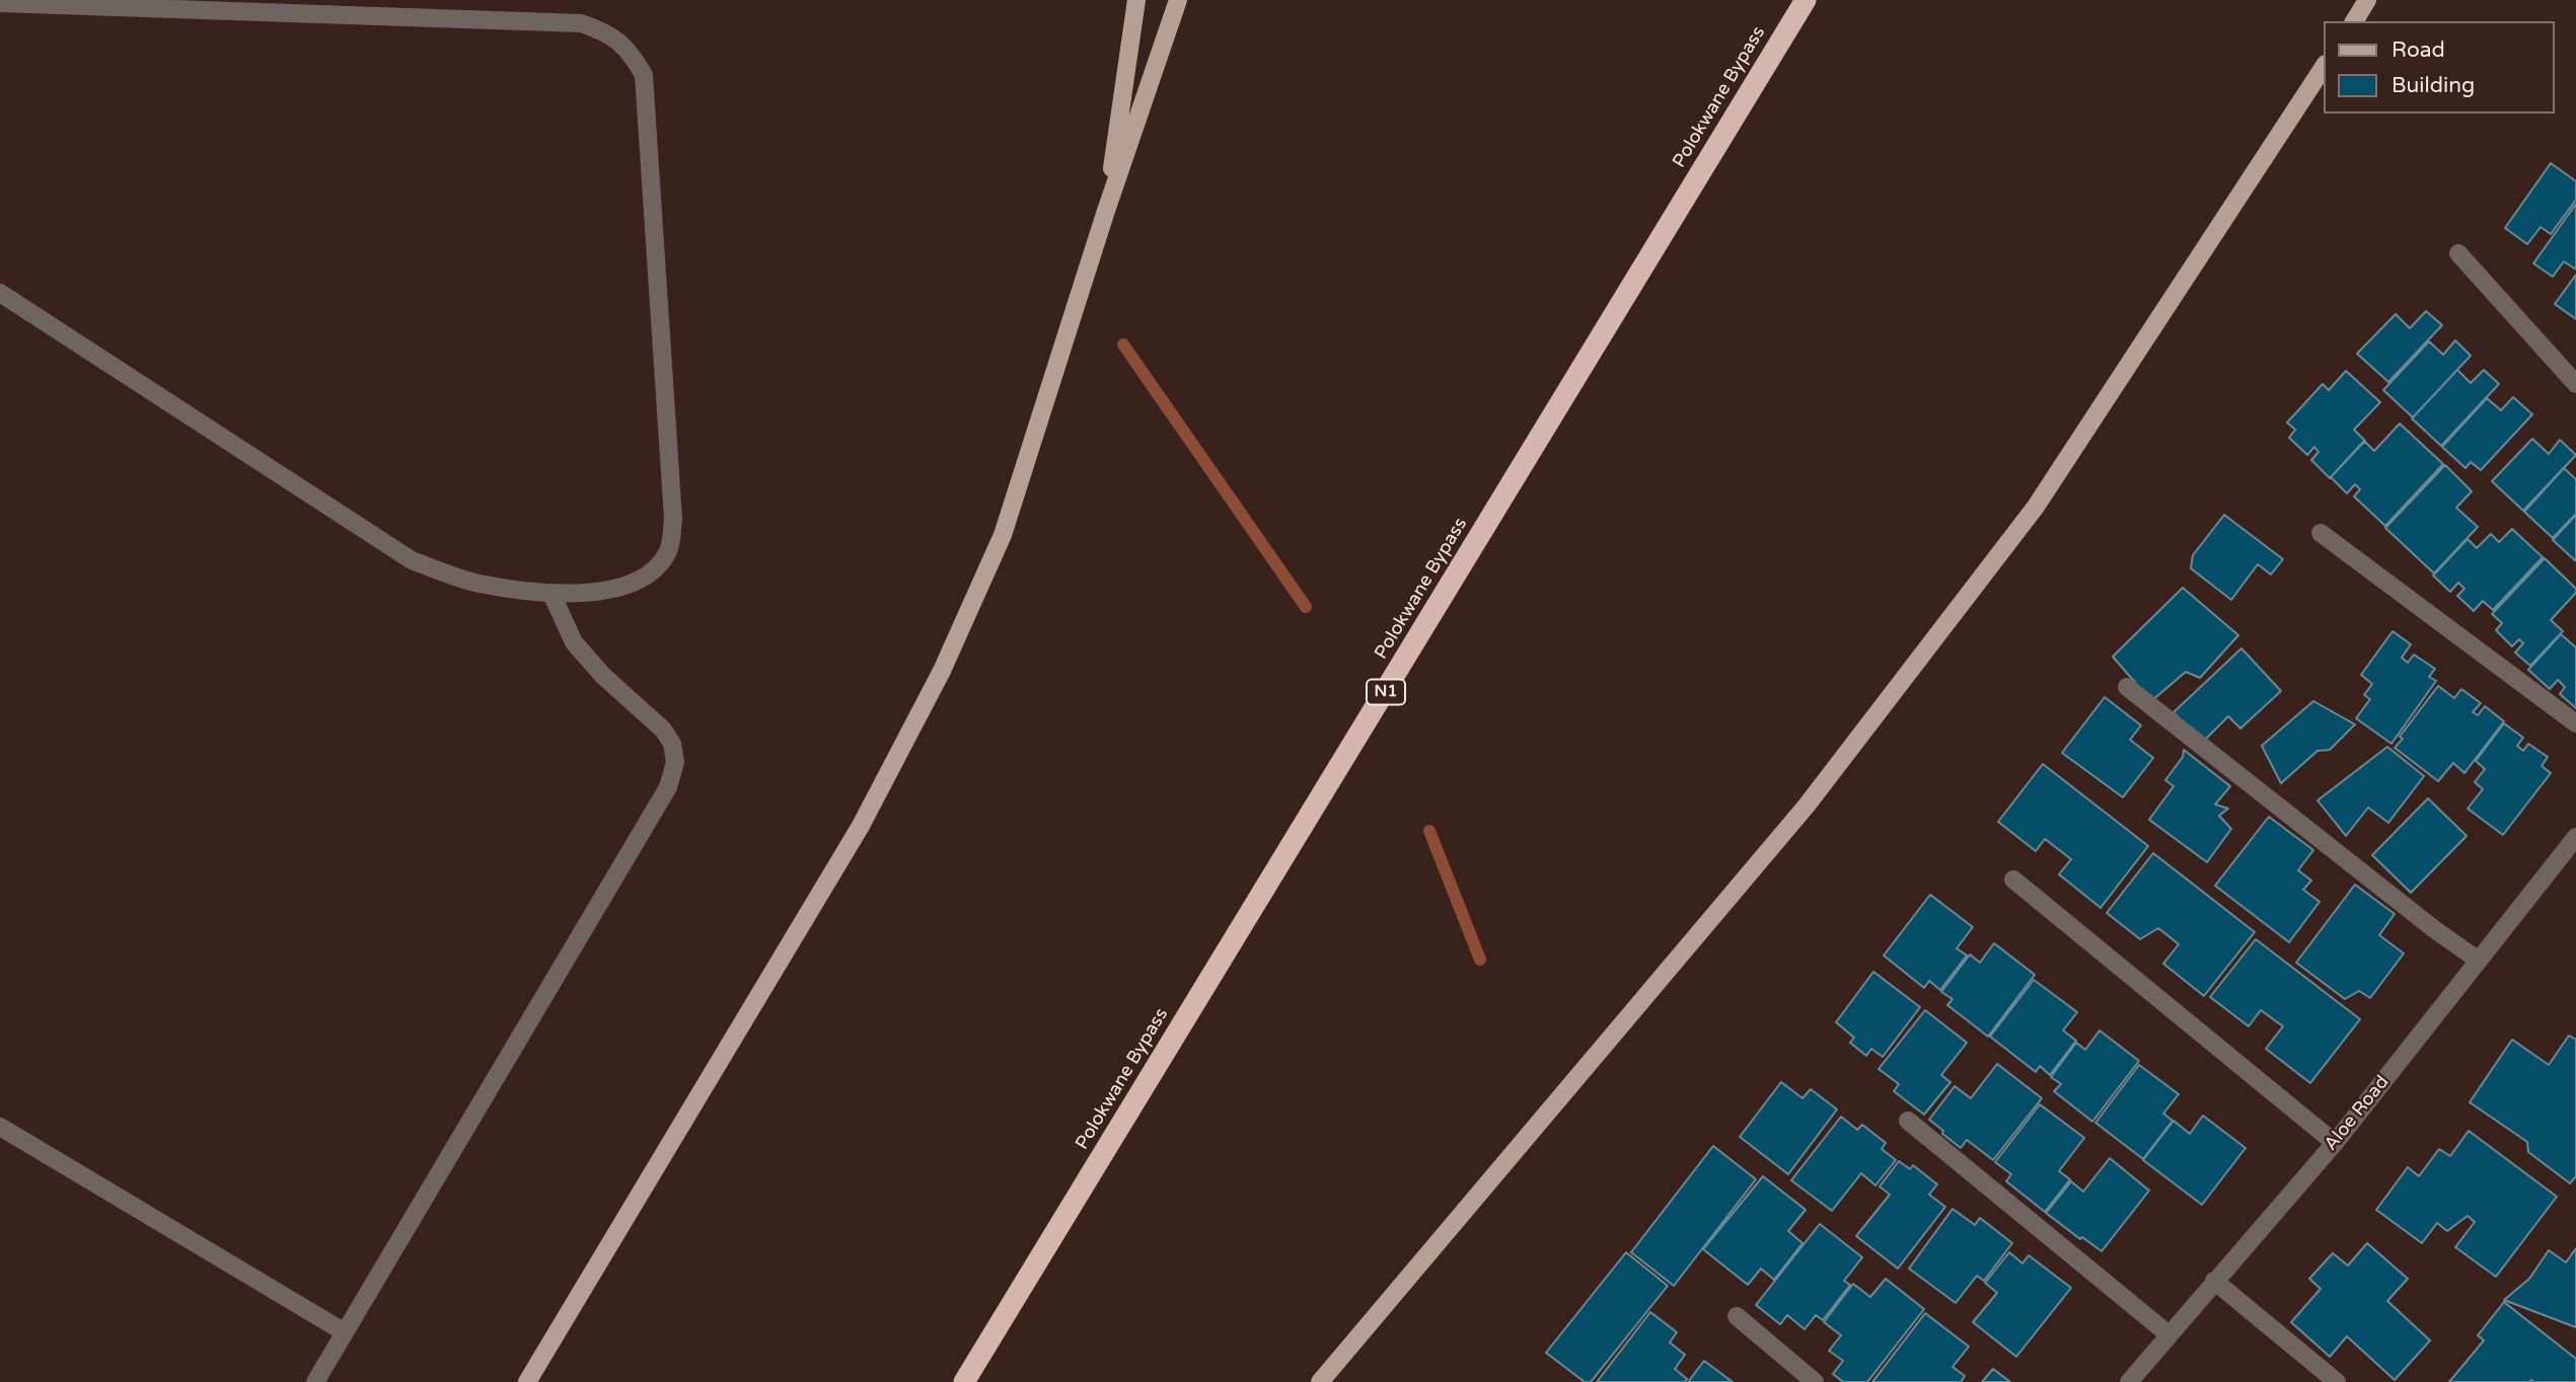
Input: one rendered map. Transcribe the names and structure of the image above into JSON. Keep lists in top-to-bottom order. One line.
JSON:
{"streets":{"highway":["Polokwane Bypass","N1"],"street":["Aloe Road"]},"legend":["Road","Building"]}
